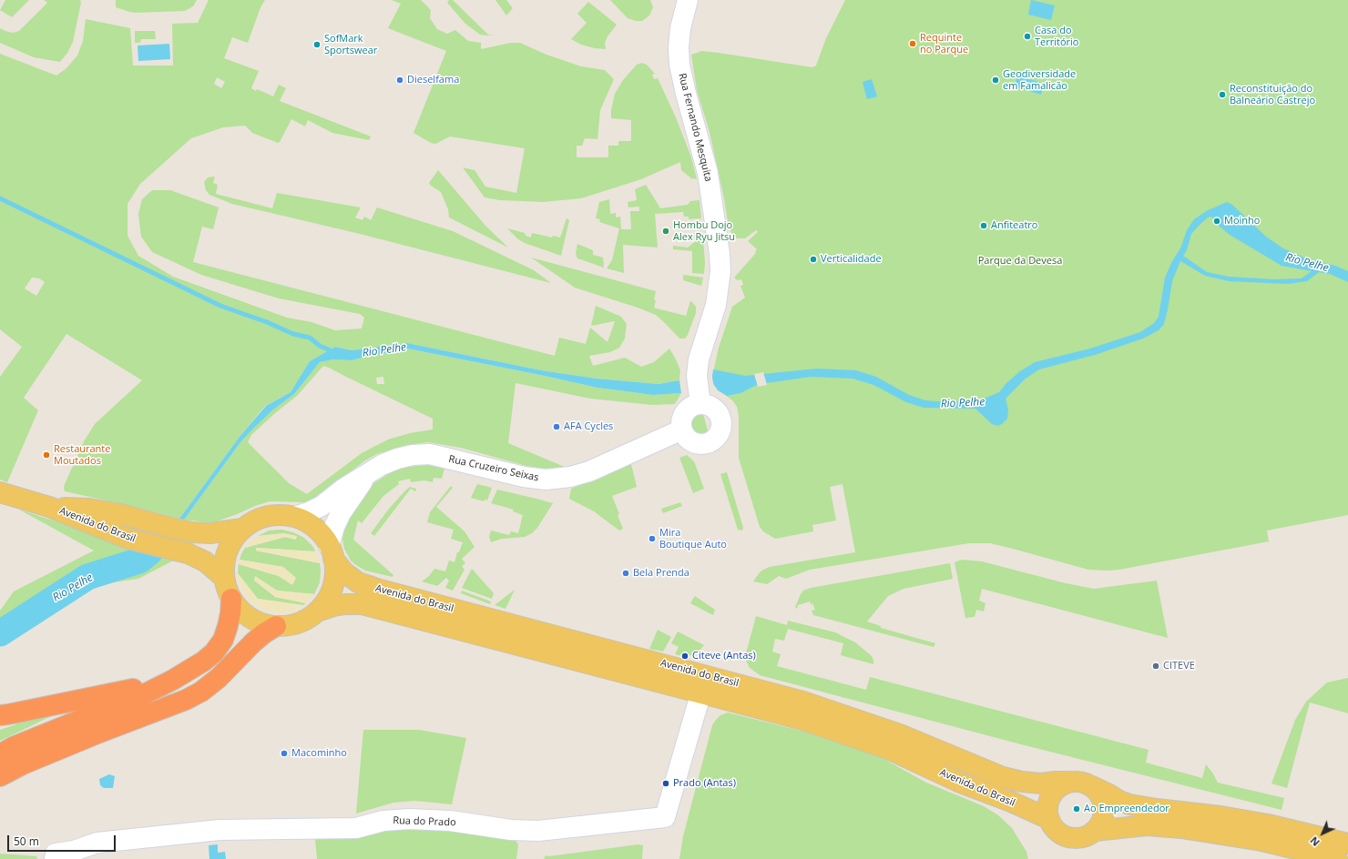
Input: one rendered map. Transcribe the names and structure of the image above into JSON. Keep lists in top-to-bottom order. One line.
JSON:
{"streets":{"main road":["Avenida do Brasil"],"street":["Rua Fernando Mesquita","Rua Cruzeiro Seixas","Rua do Prado"]},"crossings":[["Rua Fernando Mesquita","Rua Cruzeiro Seixas"],["Rua Cruzeiro Seixas","Avenida do Brasil"],["Avenida do Brasil","Rua do Prado"]],"water":["Rio Pelhe"],"parks":["Parque da Devesa"],"places":["Casa do Território","Requinte no Parque","SofMark Sportswear","Dieselfama","Geodiversidade em Famalicão","Reconstituição do Balneário Castrejo","Moinho","Anfiteatro","Hombu Dojo Alex Ryu Jitsu","Verticalidade","AFA Cycles","Restaurante Moutados","Mira Boutique Auto","Bela Prenda","Citeve (Antas)","CITEVE","Macominho","Prado (Antas)","Ao Empreendedor"],"scale_bar":"50 m","north":"bottom left"}
